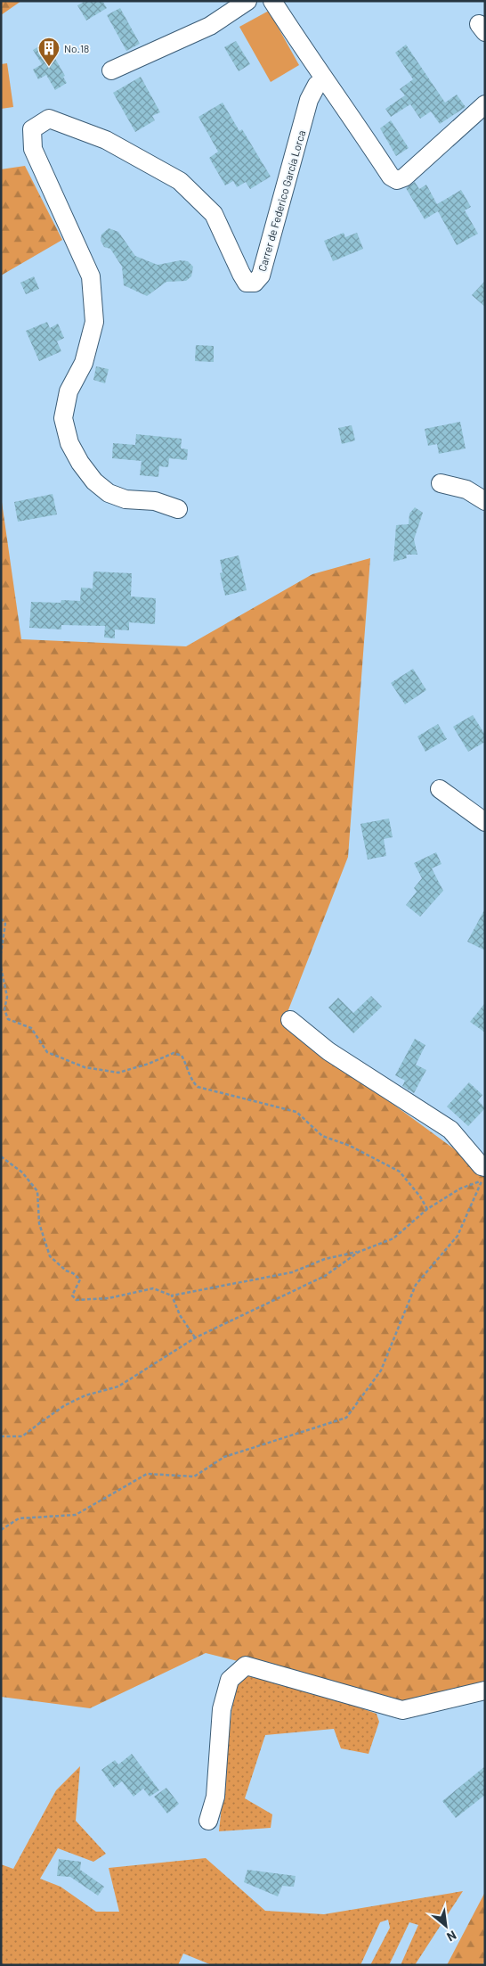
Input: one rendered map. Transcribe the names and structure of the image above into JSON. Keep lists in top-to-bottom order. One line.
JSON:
{"streets":{"street":["Carrer de Federico García Lorca"]},"places":{"building":["No.18"]},"north":"bottom right"}
